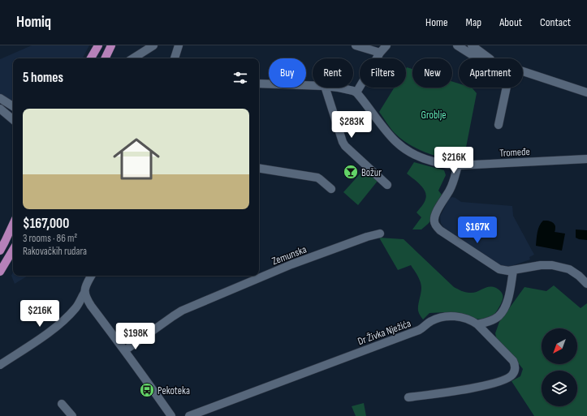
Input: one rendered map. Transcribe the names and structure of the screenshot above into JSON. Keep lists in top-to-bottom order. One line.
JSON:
{"streets":{"street":["Tromeđe","Zemunska","Dr Živka Nježića"]},"parks":["Groblje"],"places":{"bar":["Božur"],"bus stop":["Pekoteka"]},"north":"bottom left","page":{"header":"Homiq","nav":["Home","Map","About","Contact"],"chip":["Buy","Rent","Filters","New","Apartment"],"heading":"5 homes","list":[{"name":"$167,000","note":"3 rooms · 86 m² · Rakovačkih rudara"}],"price":["$283K","$216K","$167K","$216K","$198K"]}}
